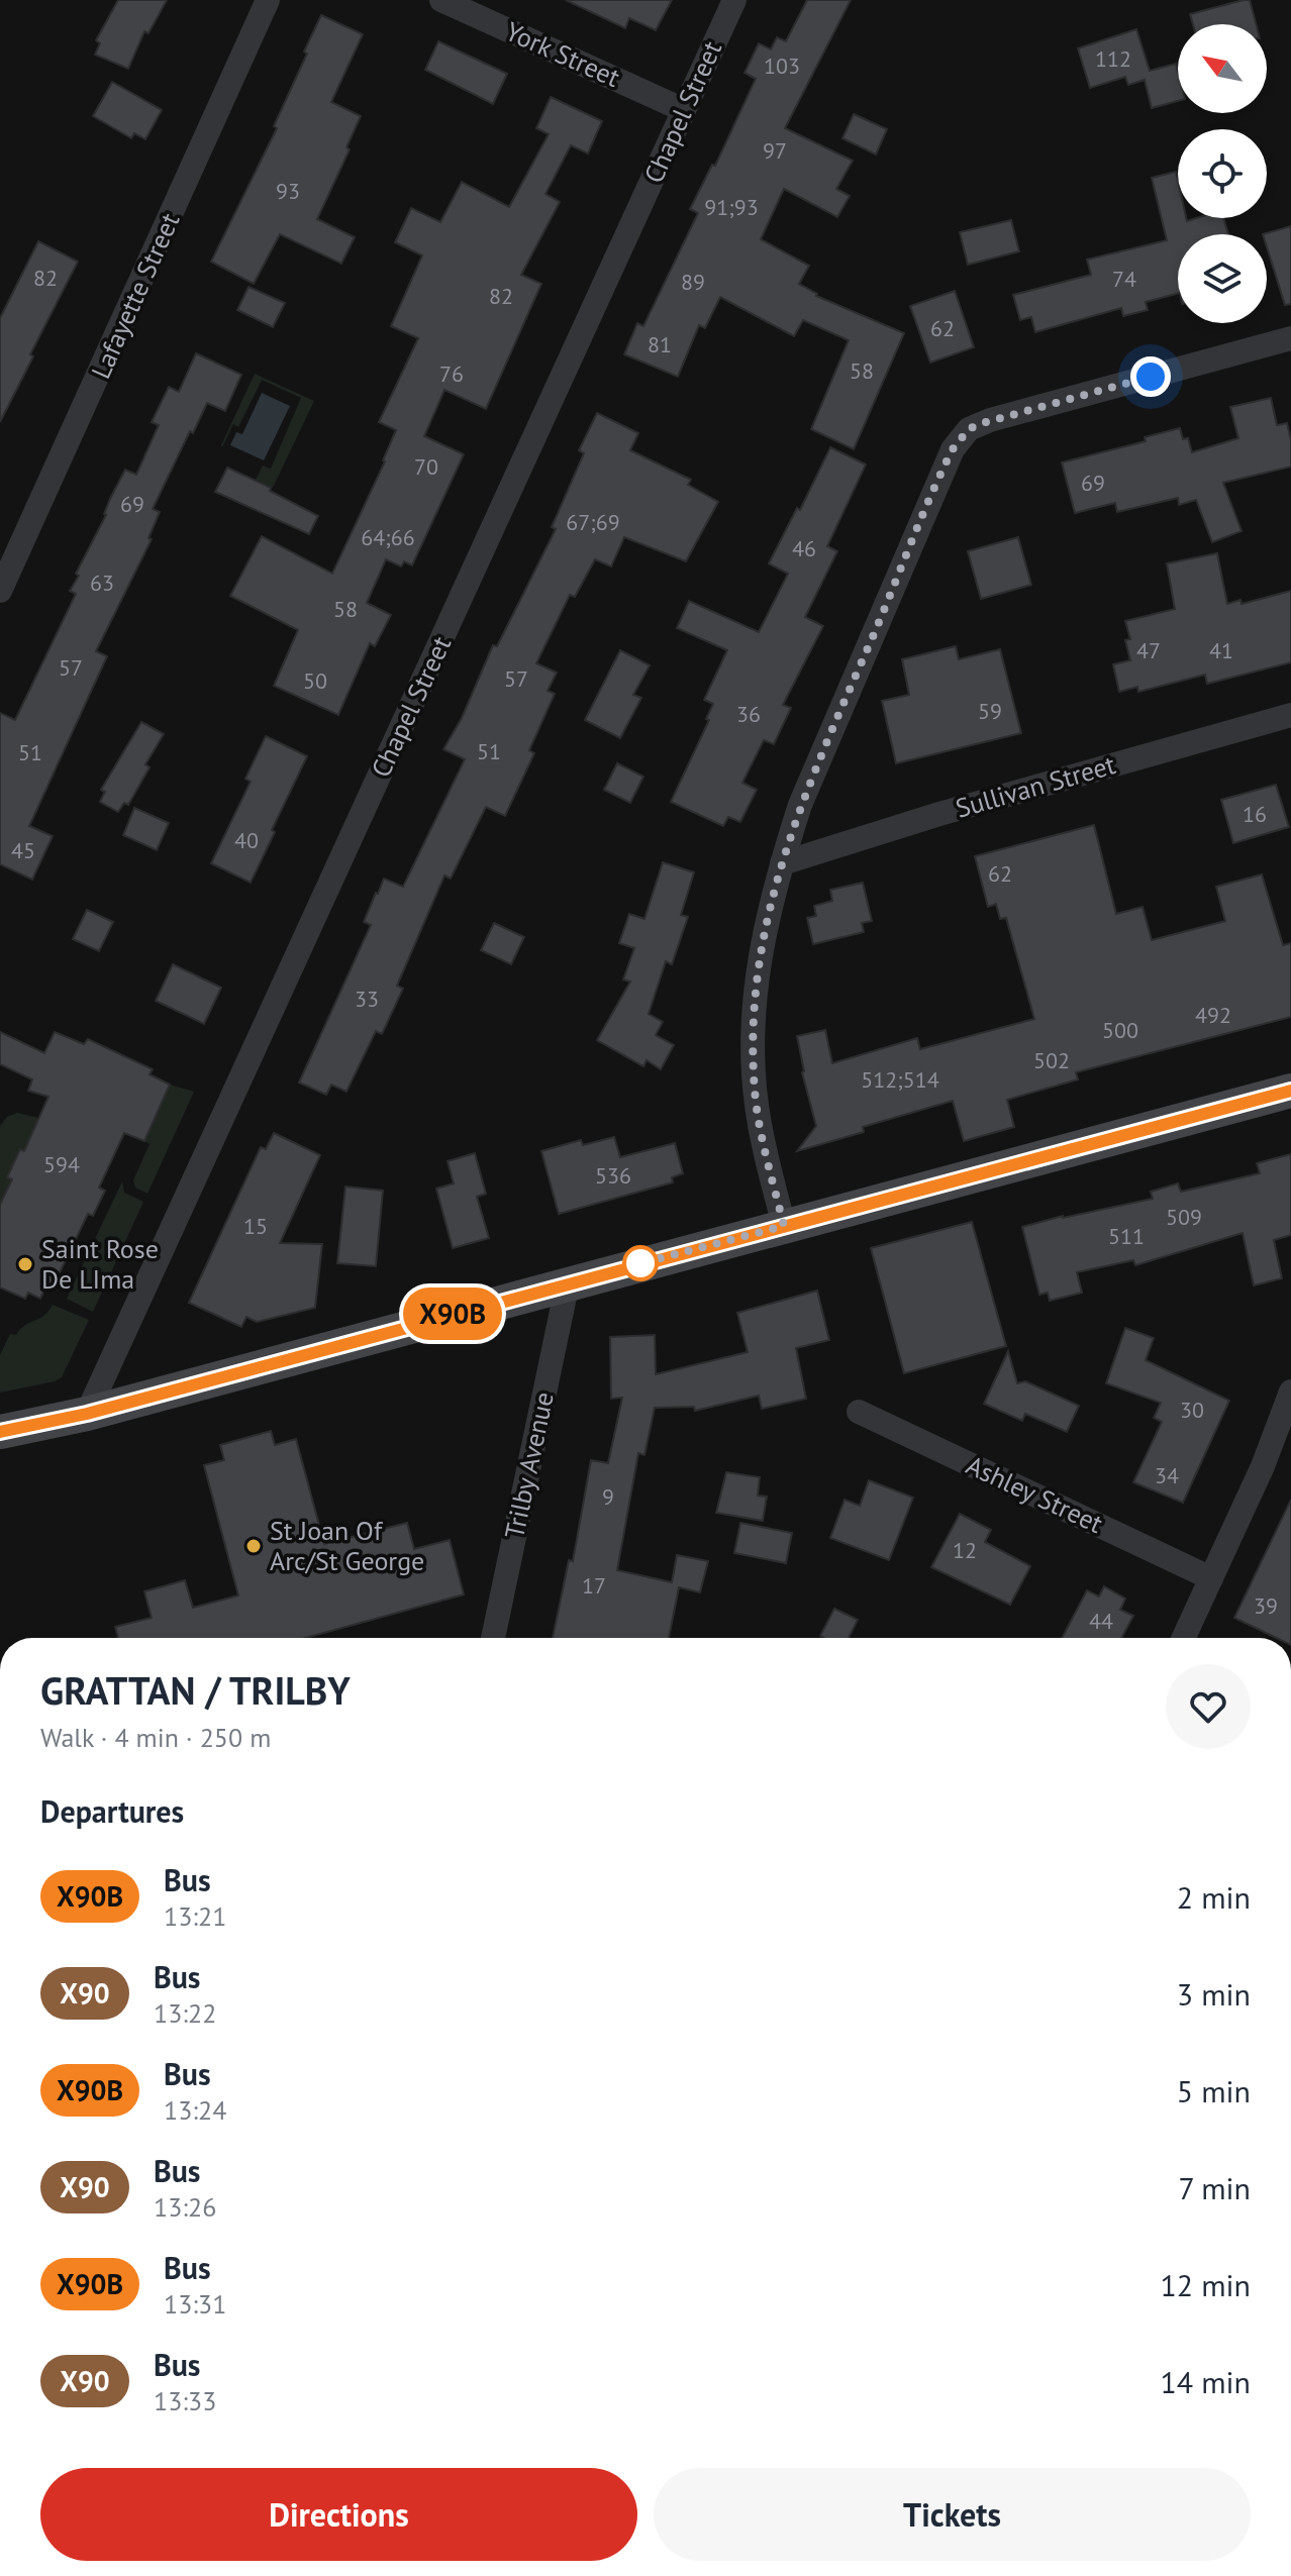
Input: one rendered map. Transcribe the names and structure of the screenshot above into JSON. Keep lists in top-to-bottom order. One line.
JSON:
{"streets":{"street":["York Street","Chapel Street","Lafayette Street","Sullivan Street","Trilby Avenue","Ashley Street"]},"crossings":[["York Street","Chapel Street"]],"places":["Saint Rose De LIma","St Joan Of Arc/St George"],"lines":["bus line X90B"],"house_numbers":["112","103","97","93","91;93","82","74","89","82","62","81","58","76","70","69","69","67;69","64;66","46","63","58","47","41","57","57","50","59","36","51","51","16","40","45","62","33","492","500","502","512;514","594","536","509","15","511","30","34","9","12","17","39","44"],"north":"top left","page":{"on_map":"X90B","heading":[["GRATTAN / TRILBY","Walk · 4 min · 250 m"],"Departures"],"list":[{"mark":"X90B","name":"Bus","note":"13:21","value":"2 min"},{"mark":"X90","name":"Bus","note":"13:22","value":"3 min"},{"mark":"X90B","name":"Bus","note":"13:24","value":"5 min"},{"mark":"X90","name":"Bus","note":"13:26","value":"7 min"},{"mark":"X90B","name":"Bus","note":"13:31","value":"12 min"},{"mark":"X90","name":"Bus","note":"13:33","value":"14 min"}],"buttons":["Directions","Tickets"]}}
